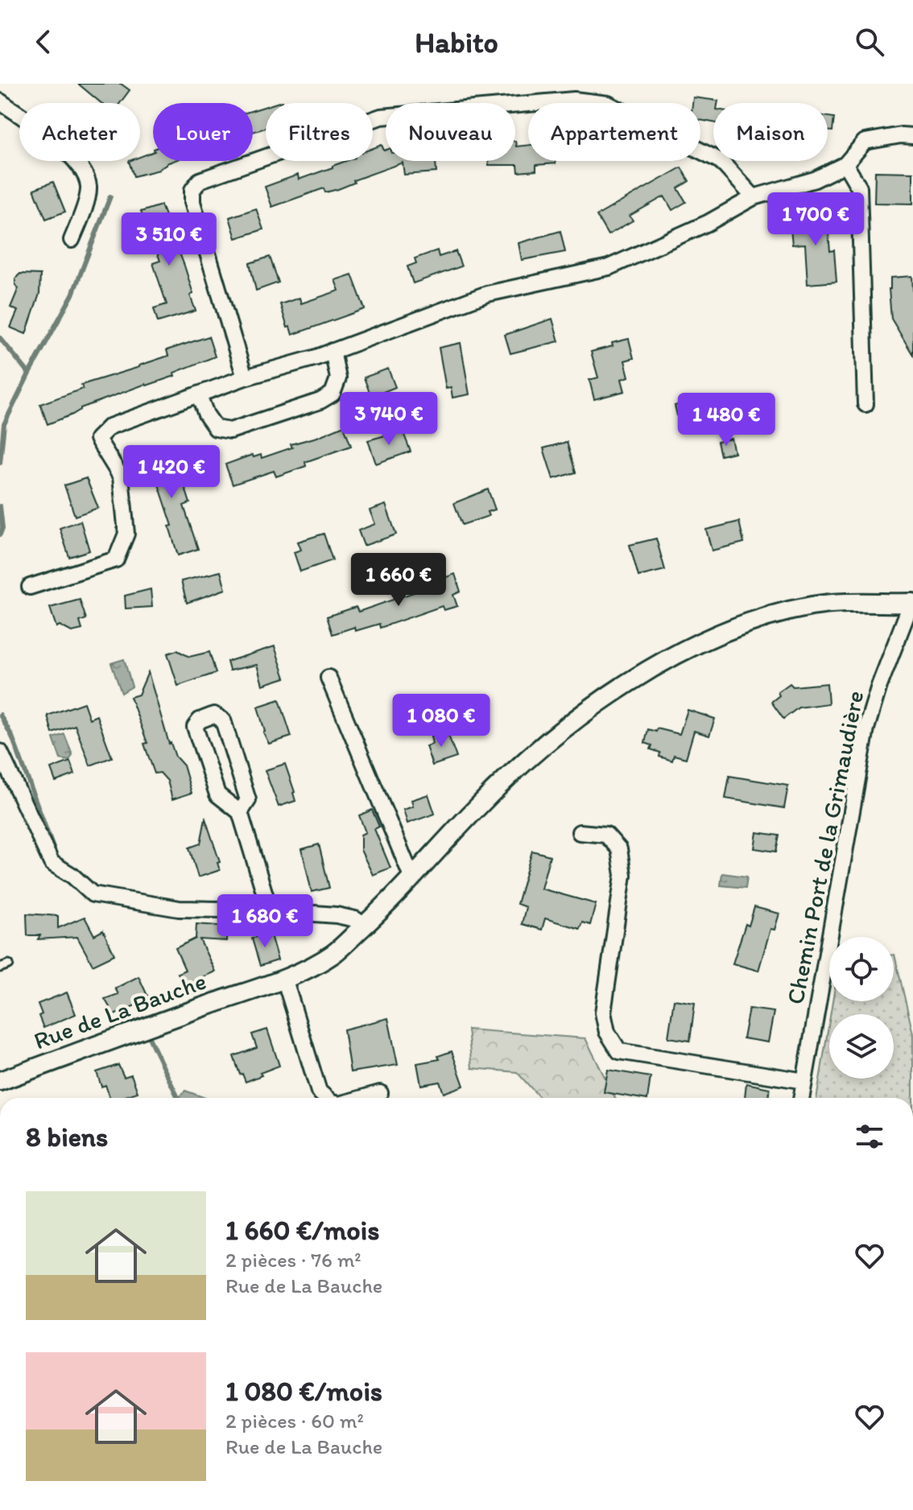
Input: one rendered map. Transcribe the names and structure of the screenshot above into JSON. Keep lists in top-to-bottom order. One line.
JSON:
{"streets":{"street":["Chemin Port de la Grimaudière","Rue de La Bauche"]},"crossings":[["Chemin Port de la Grimaudière","Rue de La Bauche"]],"page":{"header":"Habito","chip":["Acheter","Louer","Filtres","Nouveau","Appartement","Maison"],"price":["1 700 €","3 510 €","3 740 €","1 480 €","1 420 €","1 660 €","1 080 €","1 680 €"],"heading":"8 biens","list":[{"name":"1 660 €/mois","note":"2 pièces · 76 m² · Rue de La Bauche"},{"name":"1 080 €/mois","note":"2 pièces · 60 m² · Rue de La Bauche"}]}}
